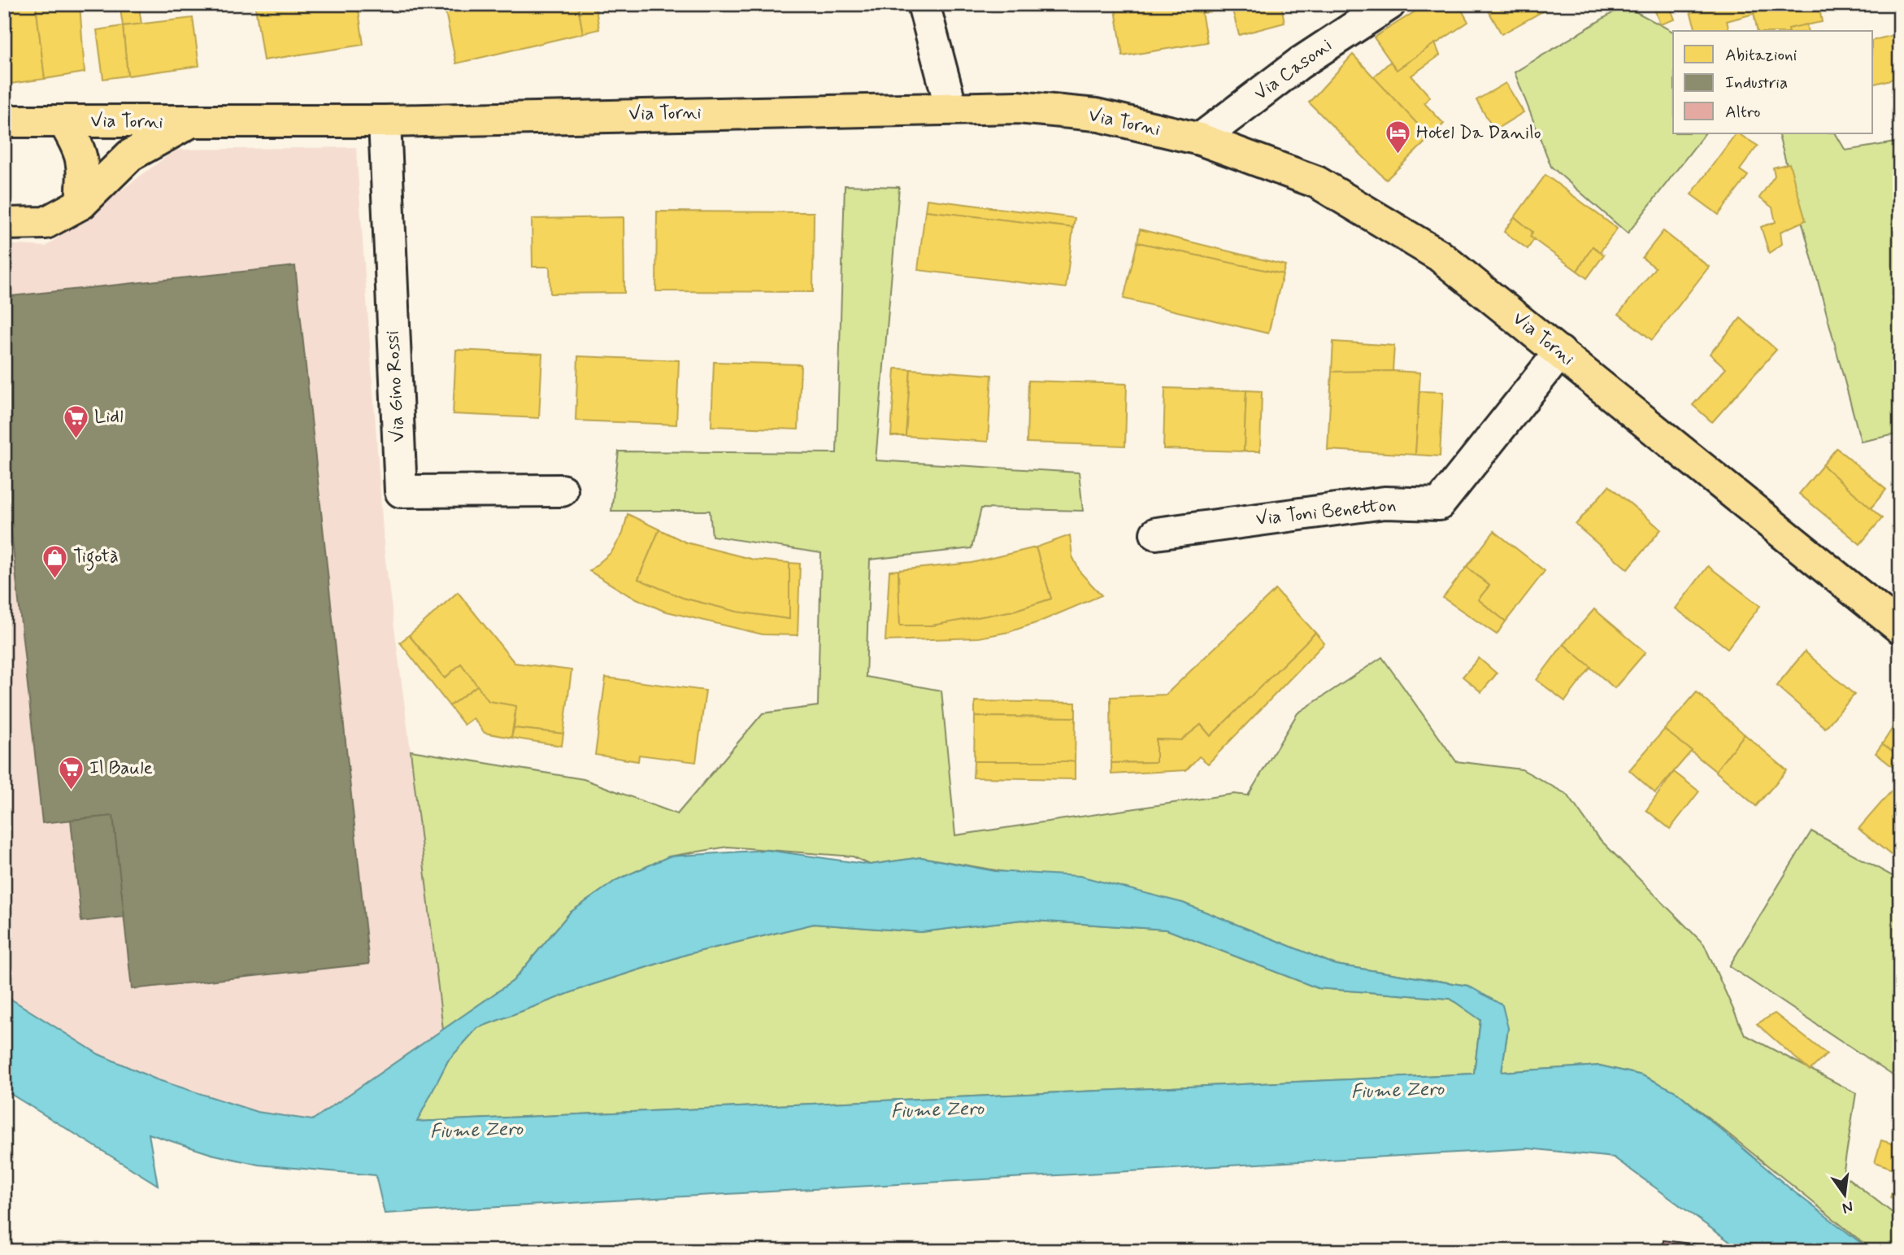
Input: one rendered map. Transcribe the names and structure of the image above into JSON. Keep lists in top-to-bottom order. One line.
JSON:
{"streets":{"main road":["Via Torni"],"street":["Via Casoni","Via Gino Rossi","Via Toni Benetton"]},"crossings":[["Via Casoni","Via Torni"],["Via Torni","Via Gino Rossi"],["Via Torni","Via Toni Benetton"]],"water":["Fiume Zero"],"places":{"hotel":["Hotel Da Danilo"],"supermarket":["Lidl","Il Baule"],"shop":["Tigotà"]},"legend":["Abitazioni","Industria","Altro"],"north":"bottom"}
